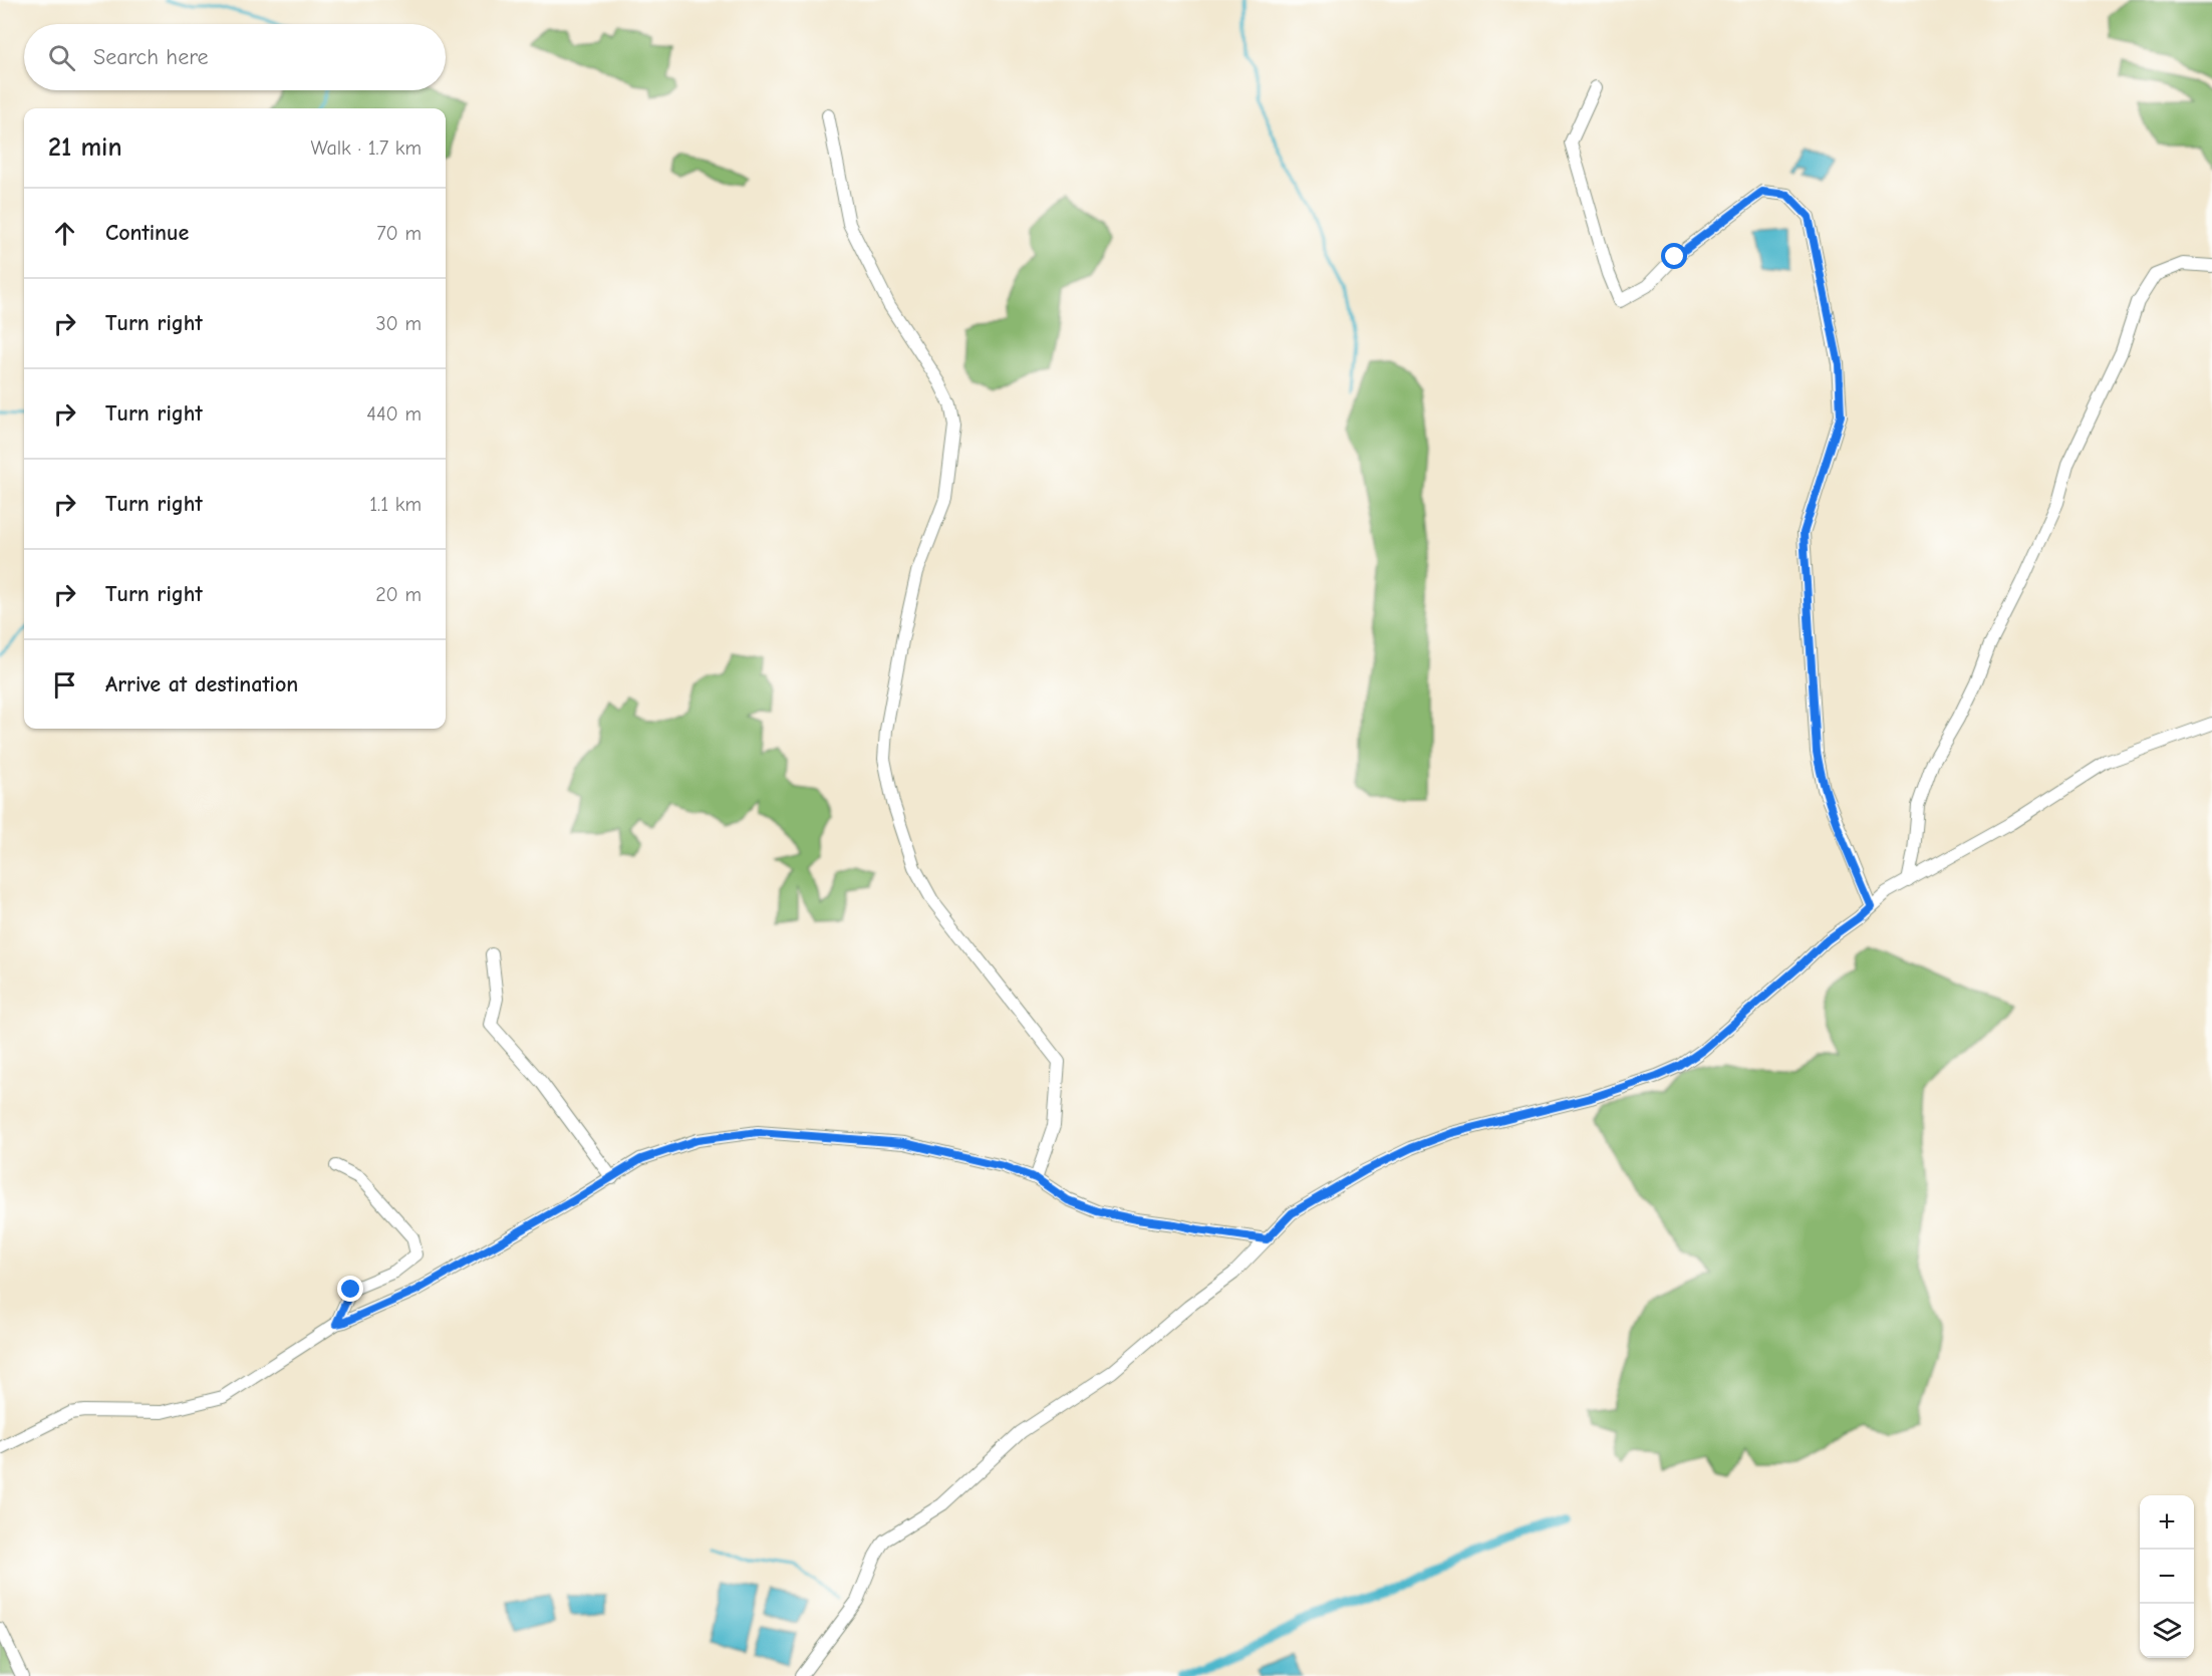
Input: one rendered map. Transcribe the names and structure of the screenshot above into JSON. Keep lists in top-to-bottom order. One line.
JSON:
{"page":{"search":"Search here","heading":["21 min","Walk · 1.7 km"],"list":[["Continue","70 m"],["Turn right","30 m"],["Turn right","440 m"],["Turn right","1.1 km"],["Turn right","20 m"],"Arrive at destination"],"map_buttons":["+","−"]}}
